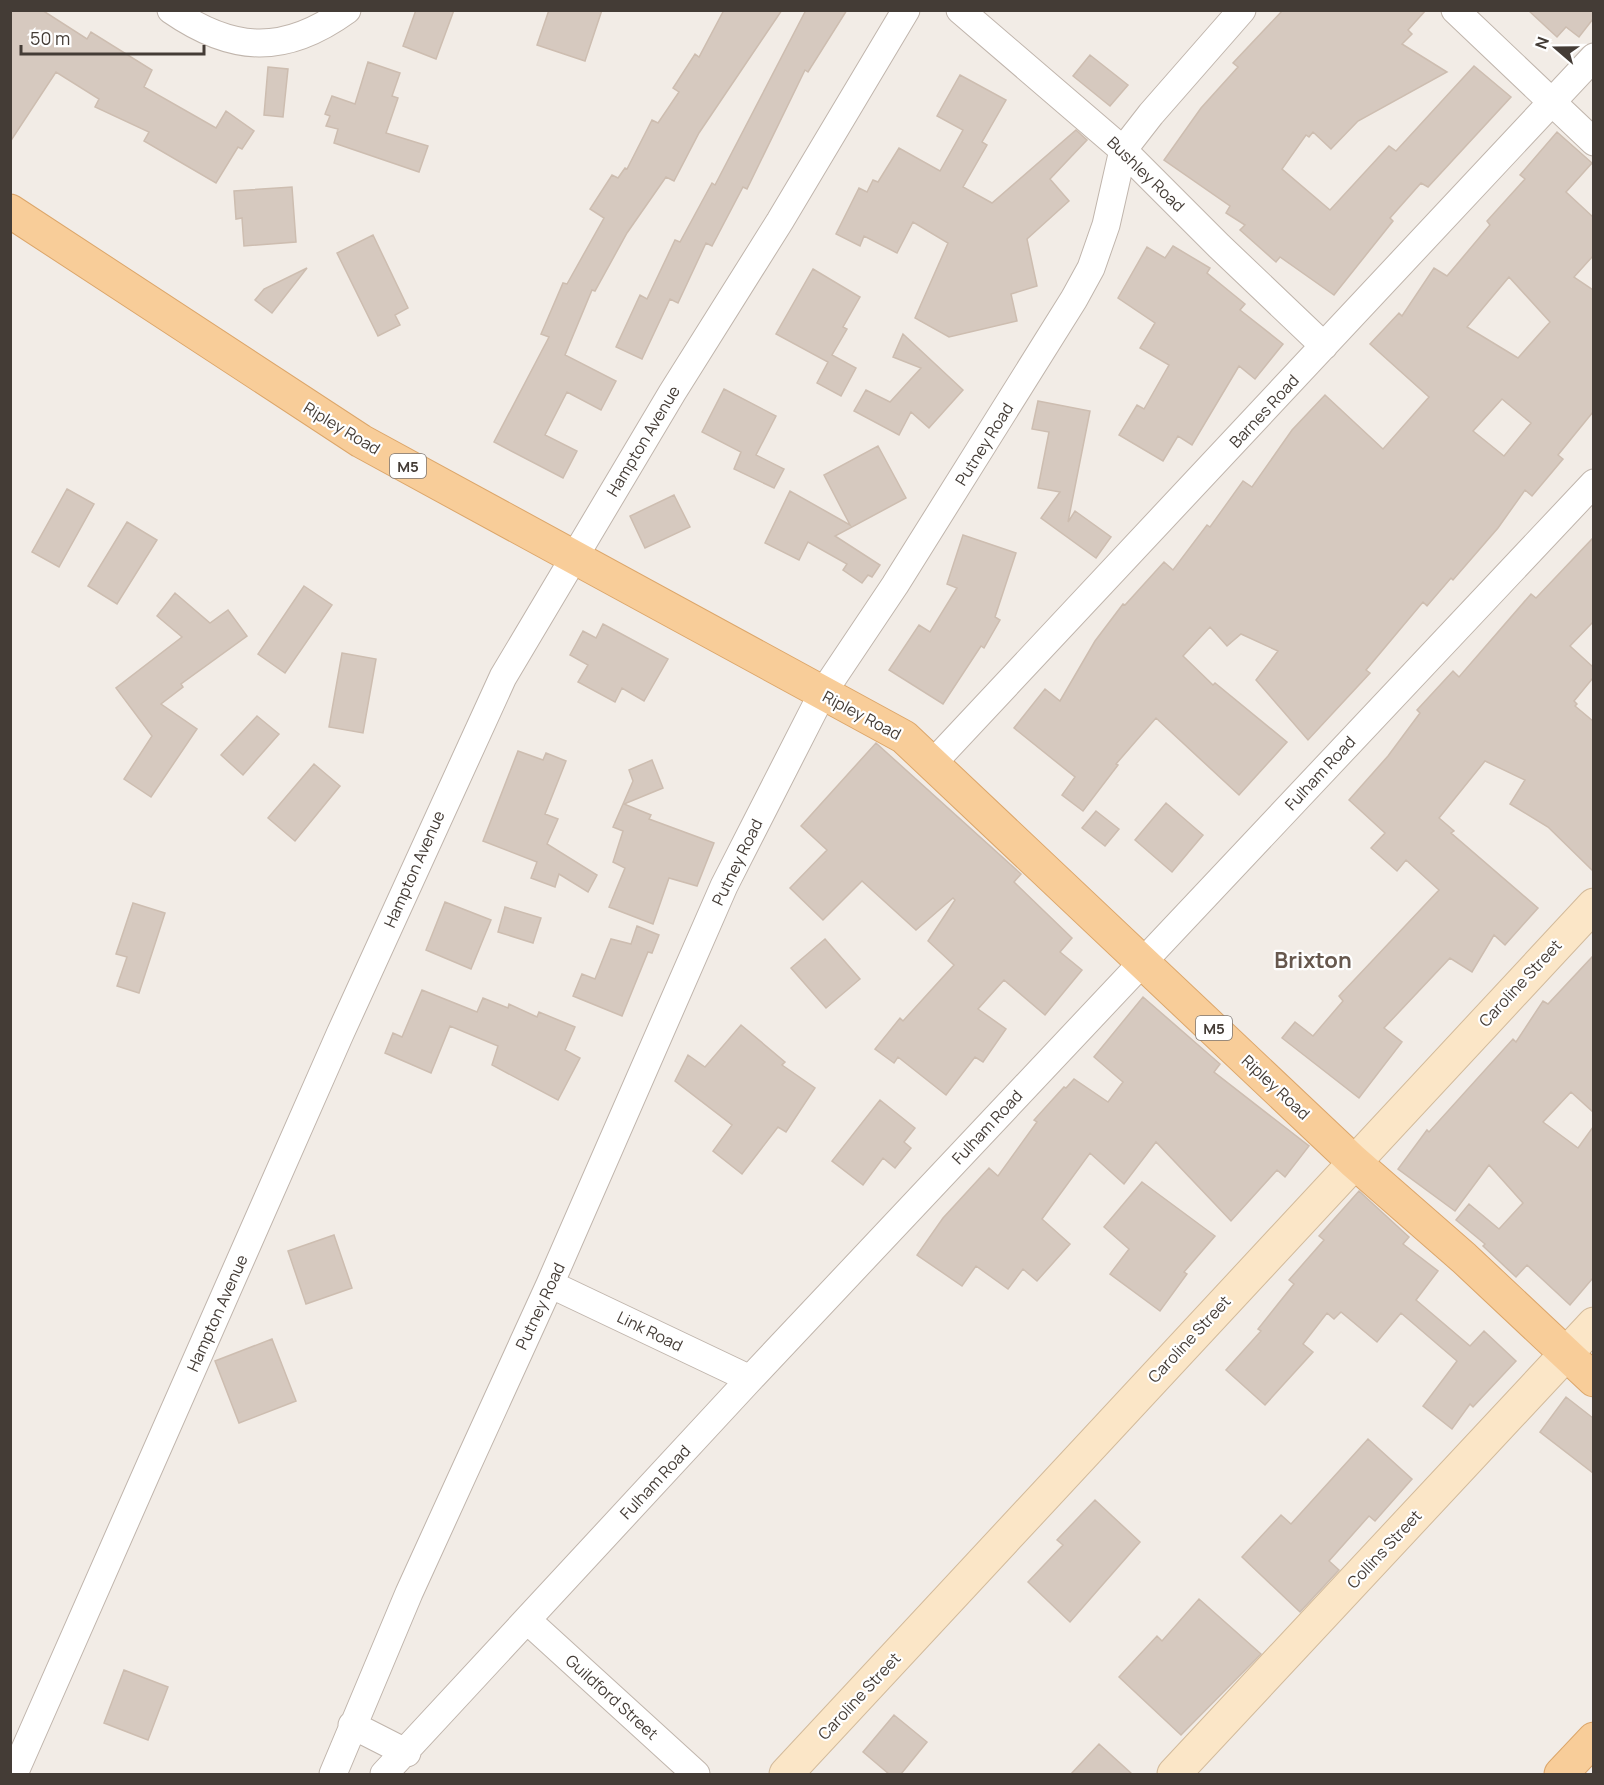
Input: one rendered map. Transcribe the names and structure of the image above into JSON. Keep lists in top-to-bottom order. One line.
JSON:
{"streets":{"main road":["Ripley Road","M5"],"street":["Bushley Road","Barnes Road","Hampton Avenue","Putney Road","Fulham Road","Caroline Street","Link Road","Collins Street","Guildford Street"]},"crossings":[["Bushley Road","Barnes Road"],["Bushley Road","Putney Road"],["Barnes Road","Ripley Road"],["Ripley Road","Hampton Avenue"],["Ripley Road","Putney Road"],["Ripley Road","Fulham Road"],["Ripley Road","Caroline Street"],["Ripley Road","Collins Street"],["Putney Road","Link Road"],["Fulham Road","Link Road"],["Fulham Road","Guildford Street"]],"districts":["Brixton"],"scale_bar":"50 m","north":"left"}
